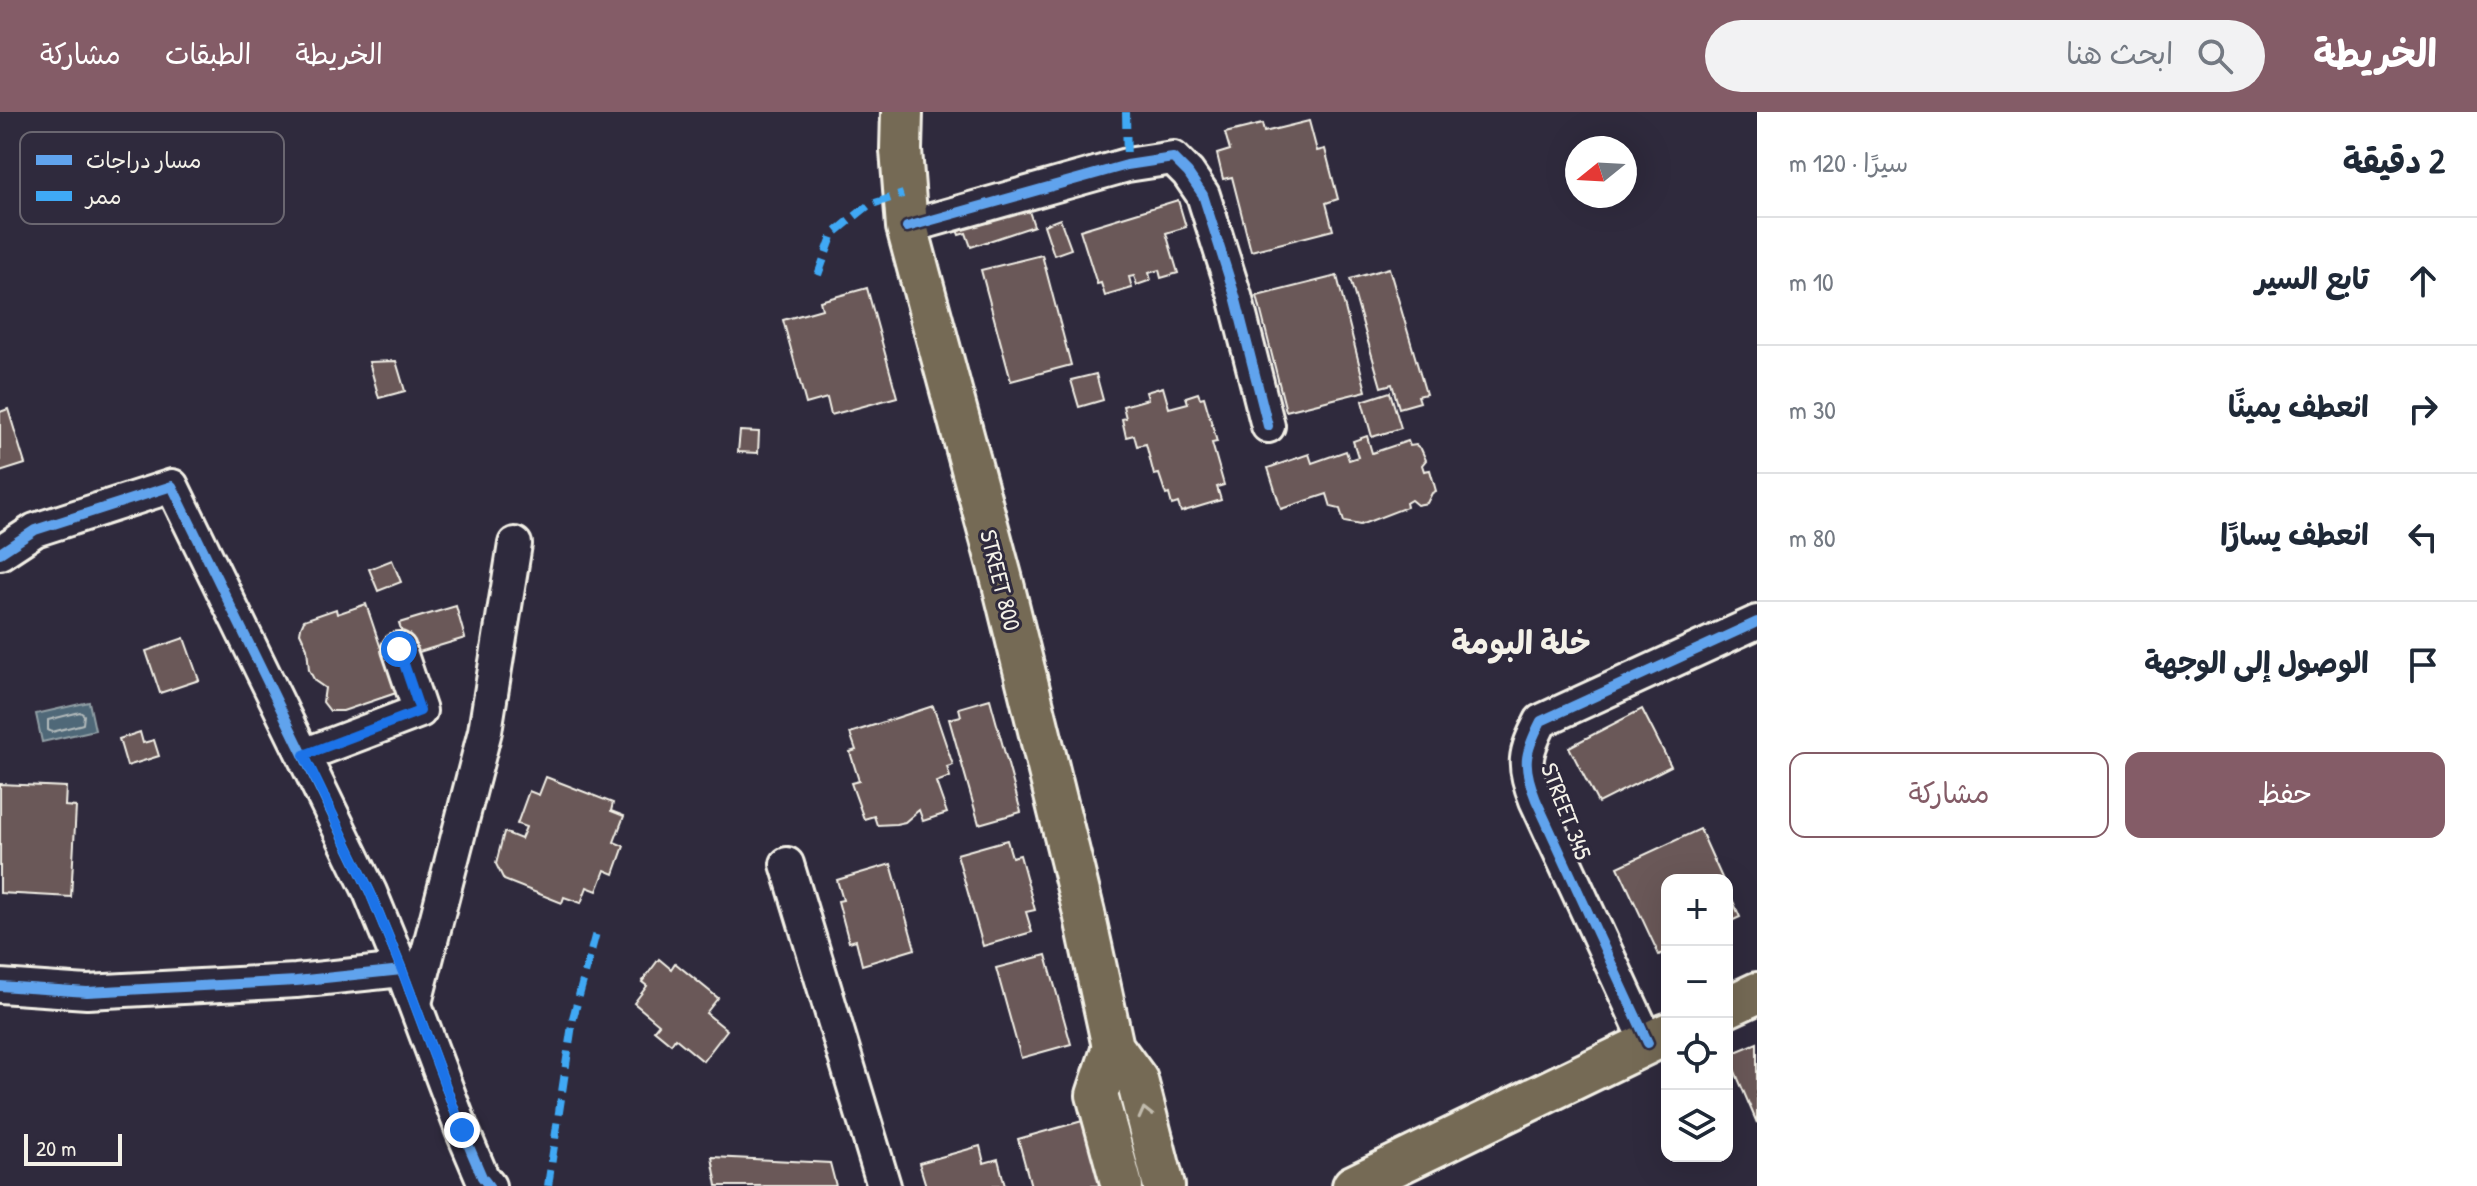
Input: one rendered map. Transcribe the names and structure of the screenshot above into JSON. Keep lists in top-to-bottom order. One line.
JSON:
{"streets":{"main road":["STREET 800"],"street":["STREET 345"]},"districts":["خلة البومة"],"legend":["مسار دراجات","ممر"],"scale_bar":"20 m","north":"left","page":{"header":"الخريطة","search":"ابحث هنا","nav":["الخريطة","الطبقات","مشاركة"],"heading":["2 دقيقة","سيرًا · 120 m"],"list":[["تابع السير","10 m"],["انعطف يمينًا","30 m"],["انعطف يسارًا","80 m"],"الوصول إلى الوجهة"],"buttons":["حفظ","مشاركة"],"map_buttons":["+","−"],"scale":"20 m"}}
